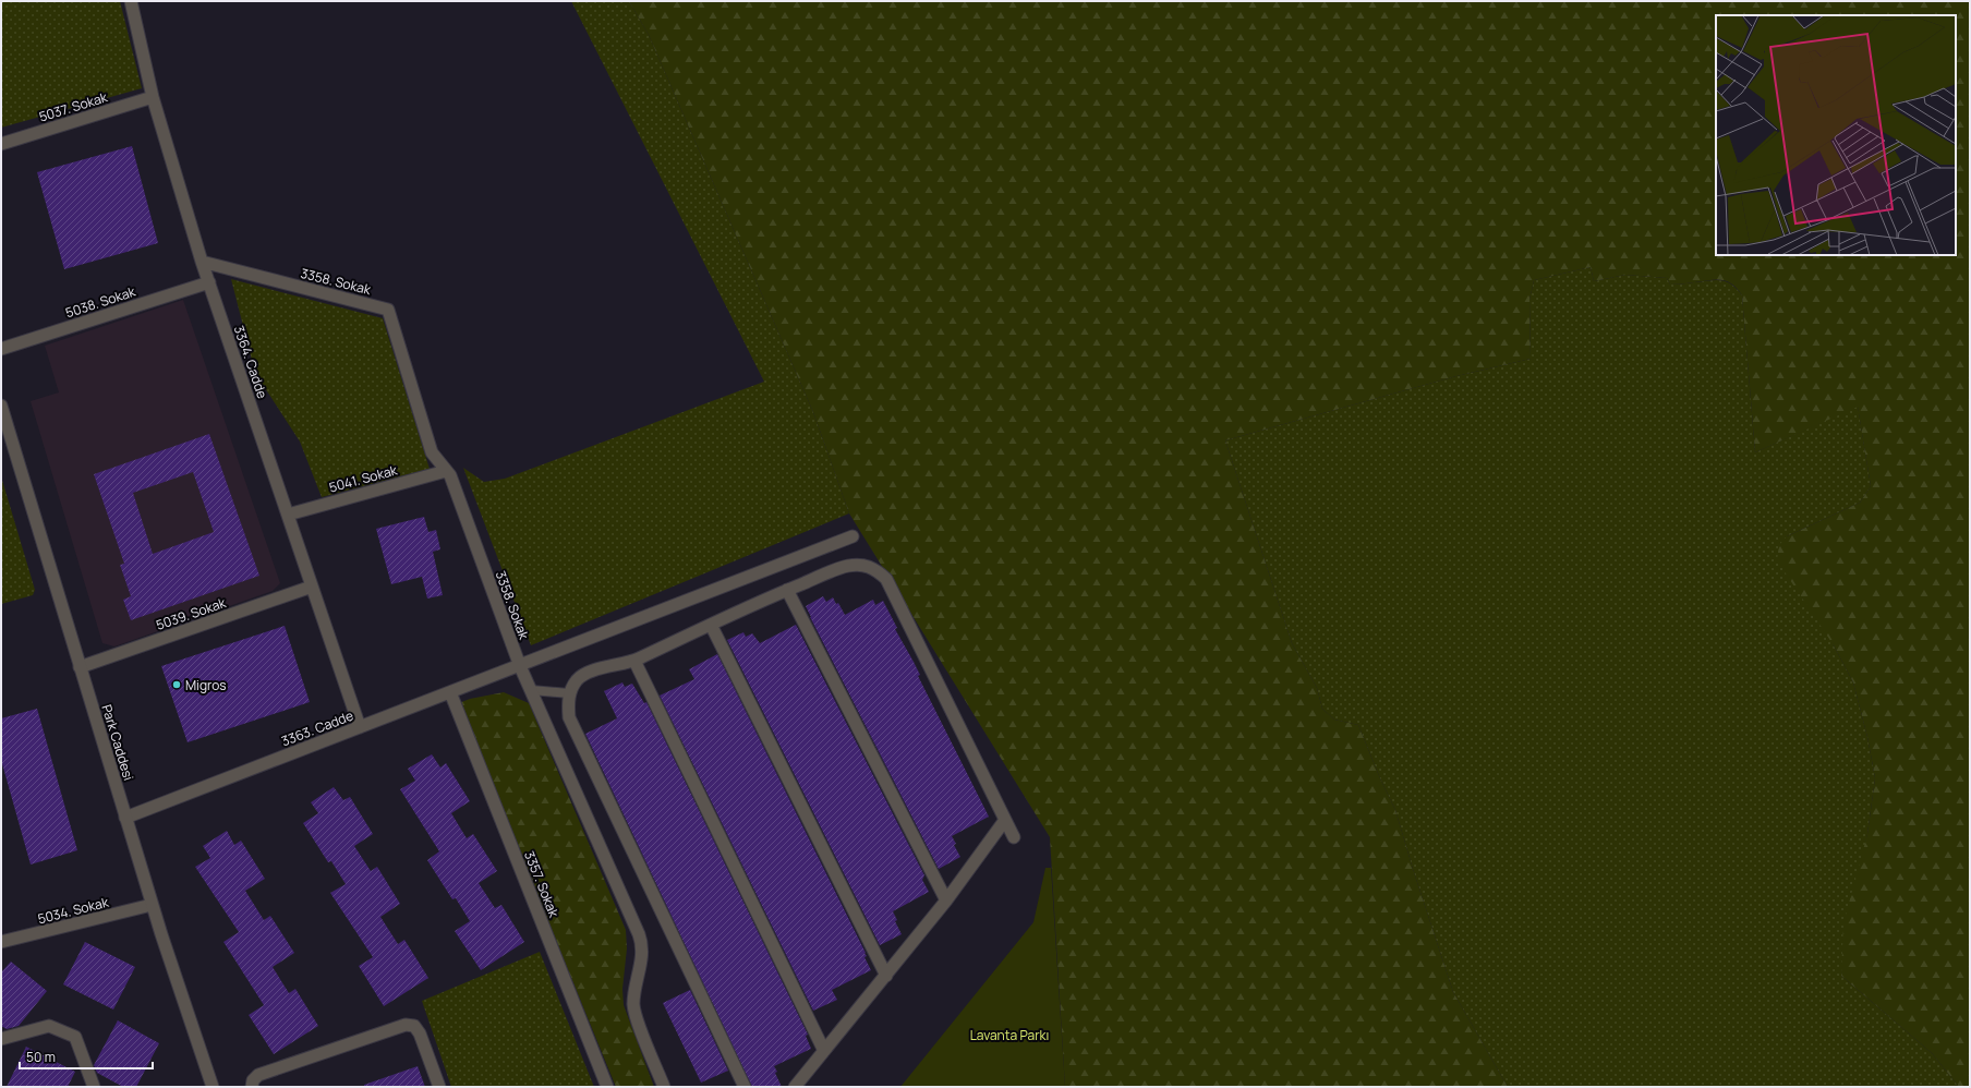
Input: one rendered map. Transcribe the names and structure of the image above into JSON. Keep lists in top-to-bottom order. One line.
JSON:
{"streets":{"street":["5037. Sokak","3358. Sokak","5038. Sokak","3364. Cadde","5041. Sokak","5039. Sokak","3363. Cadde","Park Caddesi","3357. Sokak","5034. Sokak"]},"crossings":[["5037. Sokak","3364. Cadde"],["3358. Sokak","3364. Cadde"],["3358. Sokak","5041. Sokak"],["3358. Sokak","3363. Cadde"],["5038. Sokak","3364. Cadde"],["3364. Cadde","5041. Sokak"],["3364. Cadde","5039. Sokak"],["3364. Cadde","3363. Cadde"],["5039. Sokak","Park Caddesi"],["3363. Cadde","Park Caddesi"],["3363. Cadde","3357. Sokak"],["Park Caddesi","5034. Sokak"]],"parks":["Lavanta Parkı"],"places":["Migros"],"scale_bar":"50 m"}
